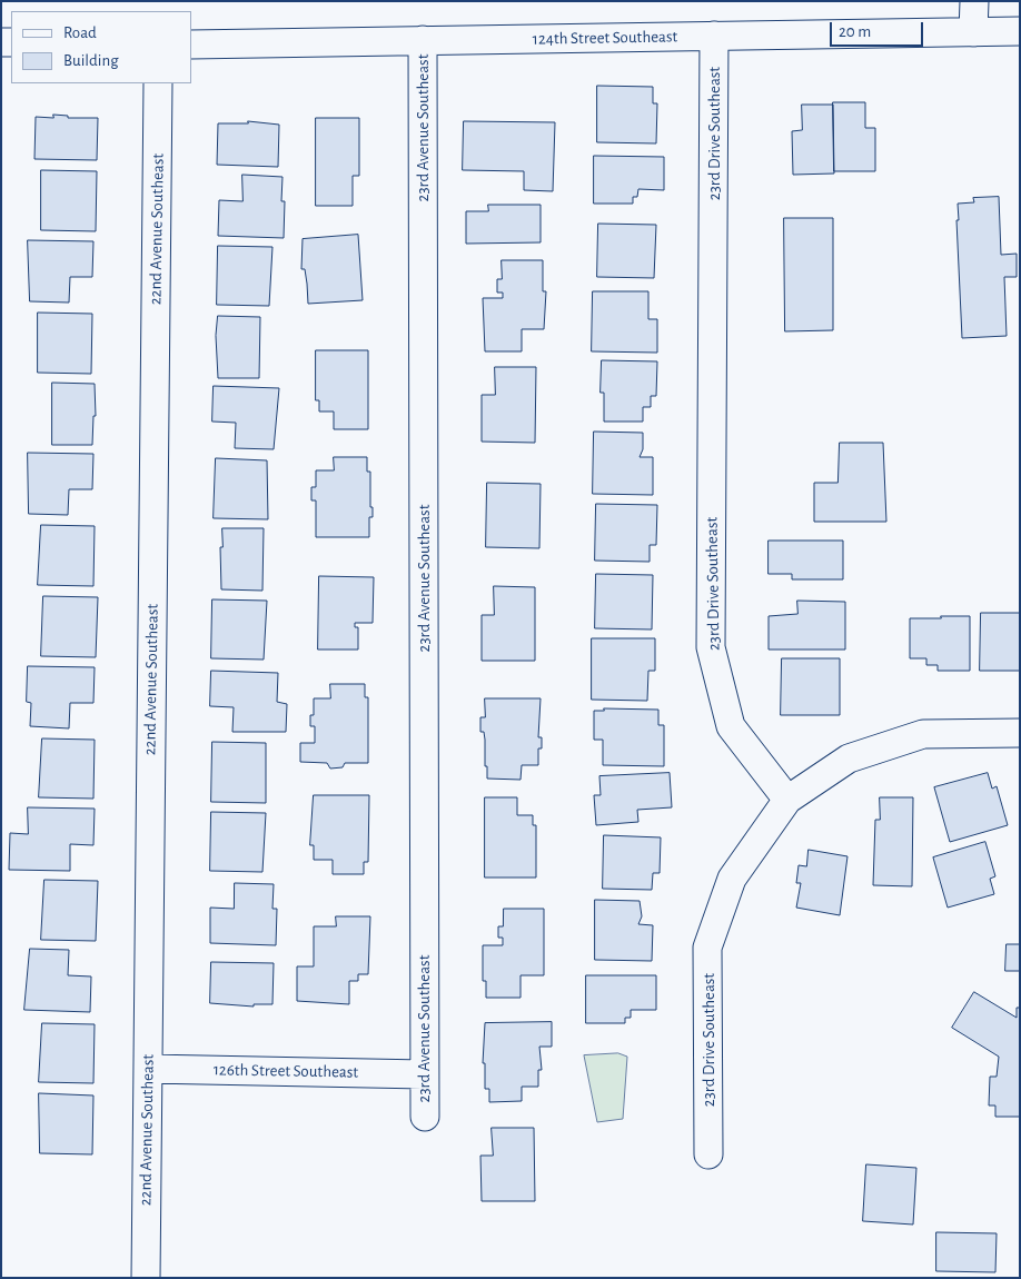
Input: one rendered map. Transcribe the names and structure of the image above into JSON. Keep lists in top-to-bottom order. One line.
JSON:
{"streets":{"street":["124th Street Southeast","23rd Avenue Southeast","23rd Drive Southeast","22nd Avenue Southeast","126th Street Southeast"]},"crossings":[["124th Street Southeast","23rd Avenue Southeast"],["124th Street Southeast","23rd Drive Southeast"],["23rd Avenue Southeast","126th Street Southeast"],["22nd Avenue Southeast","126th Street Southeast"]],"legend":["Road","Building"],"scale_bar":"20 m"}
